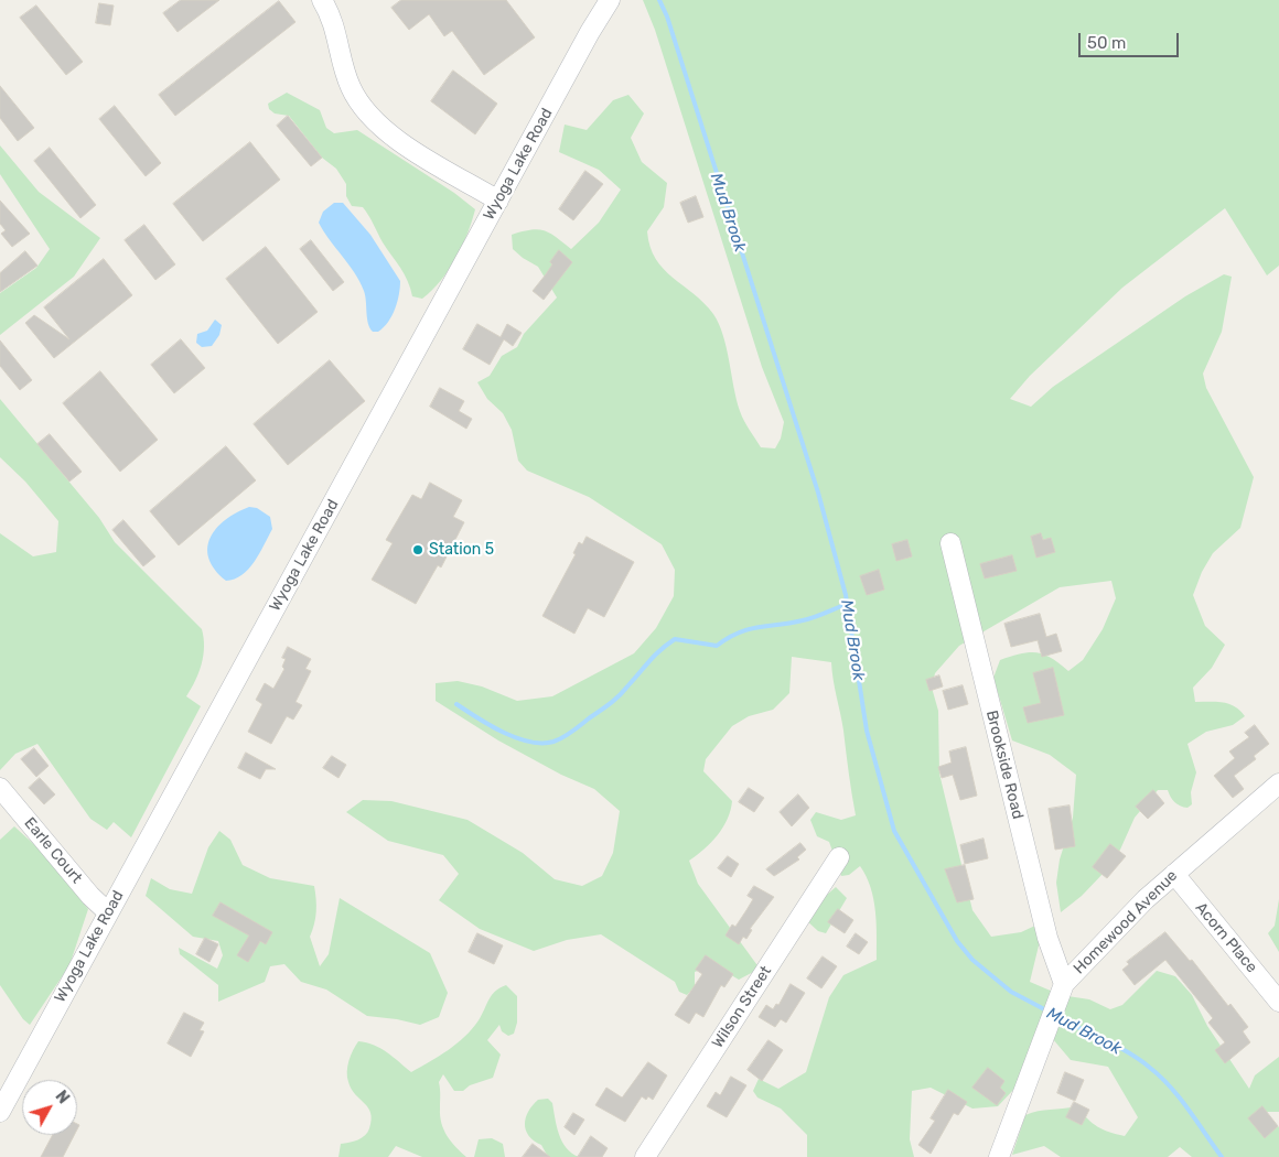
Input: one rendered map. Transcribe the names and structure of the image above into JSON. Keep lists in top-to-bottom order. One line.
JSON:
{"streets":{"street":["Wyoga Lake Road","Brookside Road","Earle Court","Homewood Avenue","Acorn Place","Wilson Street"]},"crossings":[["Wyoga Lake Road","Earle Court"],["Brookside Road","Homewood Avenue"],["Homewood Avenue","Acorn Place"]],"water":["Mud Brook"],"places":["Station 5"],"scale_bar":"50 m","north":"top right"}
